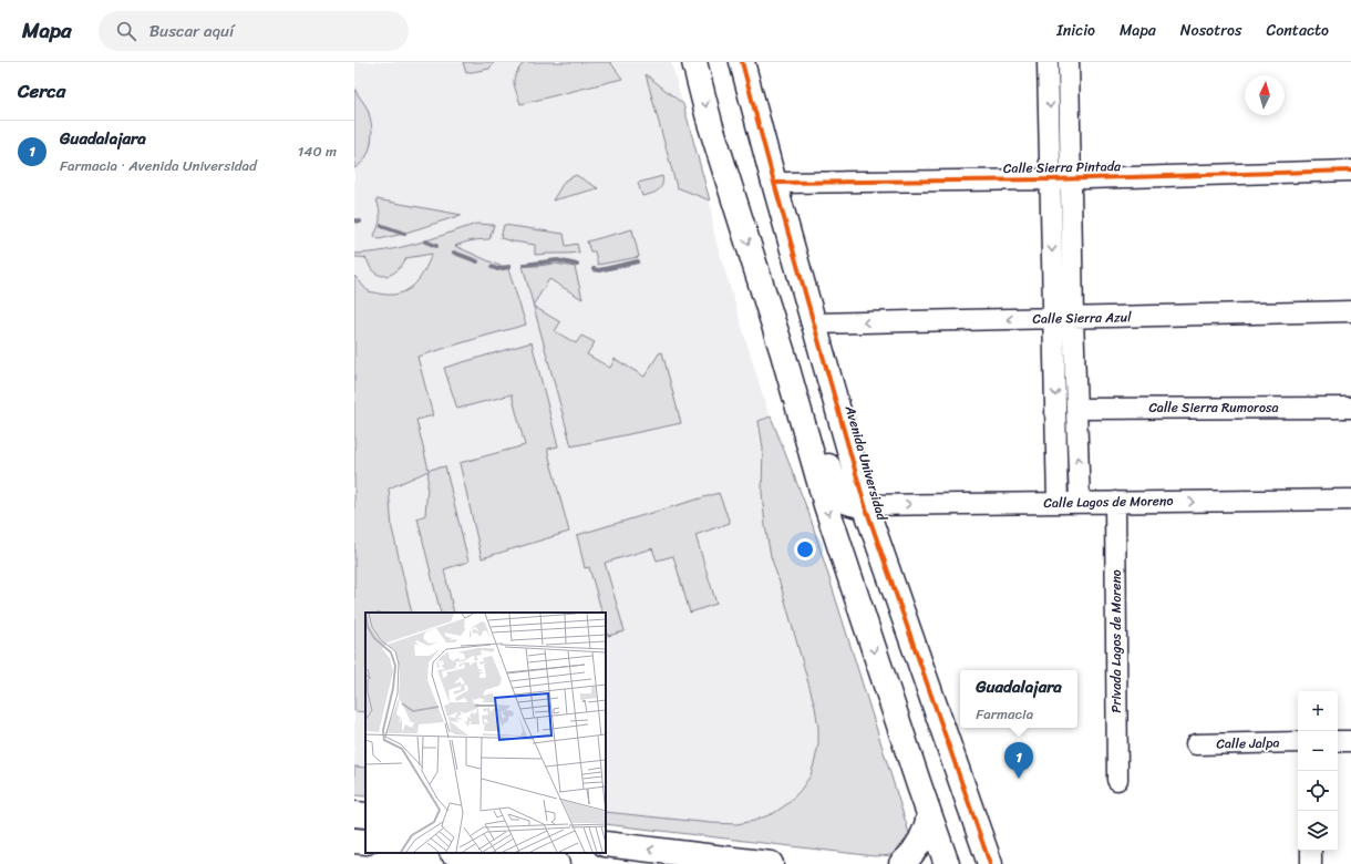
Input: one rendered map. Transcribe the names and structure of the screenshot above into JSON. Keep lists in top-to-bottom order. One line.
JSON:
{"streets":{"main road":["Avenida Universidad"],"street":["Calle Sierra Pintada","Calle Sierra Azul","Calle Sierra Rumorosa","Calle Lagos de Moreno","Privada Lagos de Moreno","Calle Jalpa"]},"crossings":[["Calle Sierra Pintada","Avenida Universidad"],["Calle Sierra Azul","Avenida Universidad"],["Avenida Universidad","Calle Lagos de Moreno"],["Calle Lagos de Moreno","Privada Lagos de Moreno"]],"one_way":["Calle Sierra Azul","Calle Lagos de Moreno"],"north":"top","page":{"header":"Mapa","search":"Buscar aquí","nav":["Inicio","Mapa","Nosotros","Contacto"],"heading":"Cerca","list":[{"mark":"1","name":"Guadalajara","note":"Farmacia · Avenida Universidad","value":"140 m"}],"popup":["Guadalajara","Farmacia"],"map_buttons":["+","−"],"pins":"1"}}
